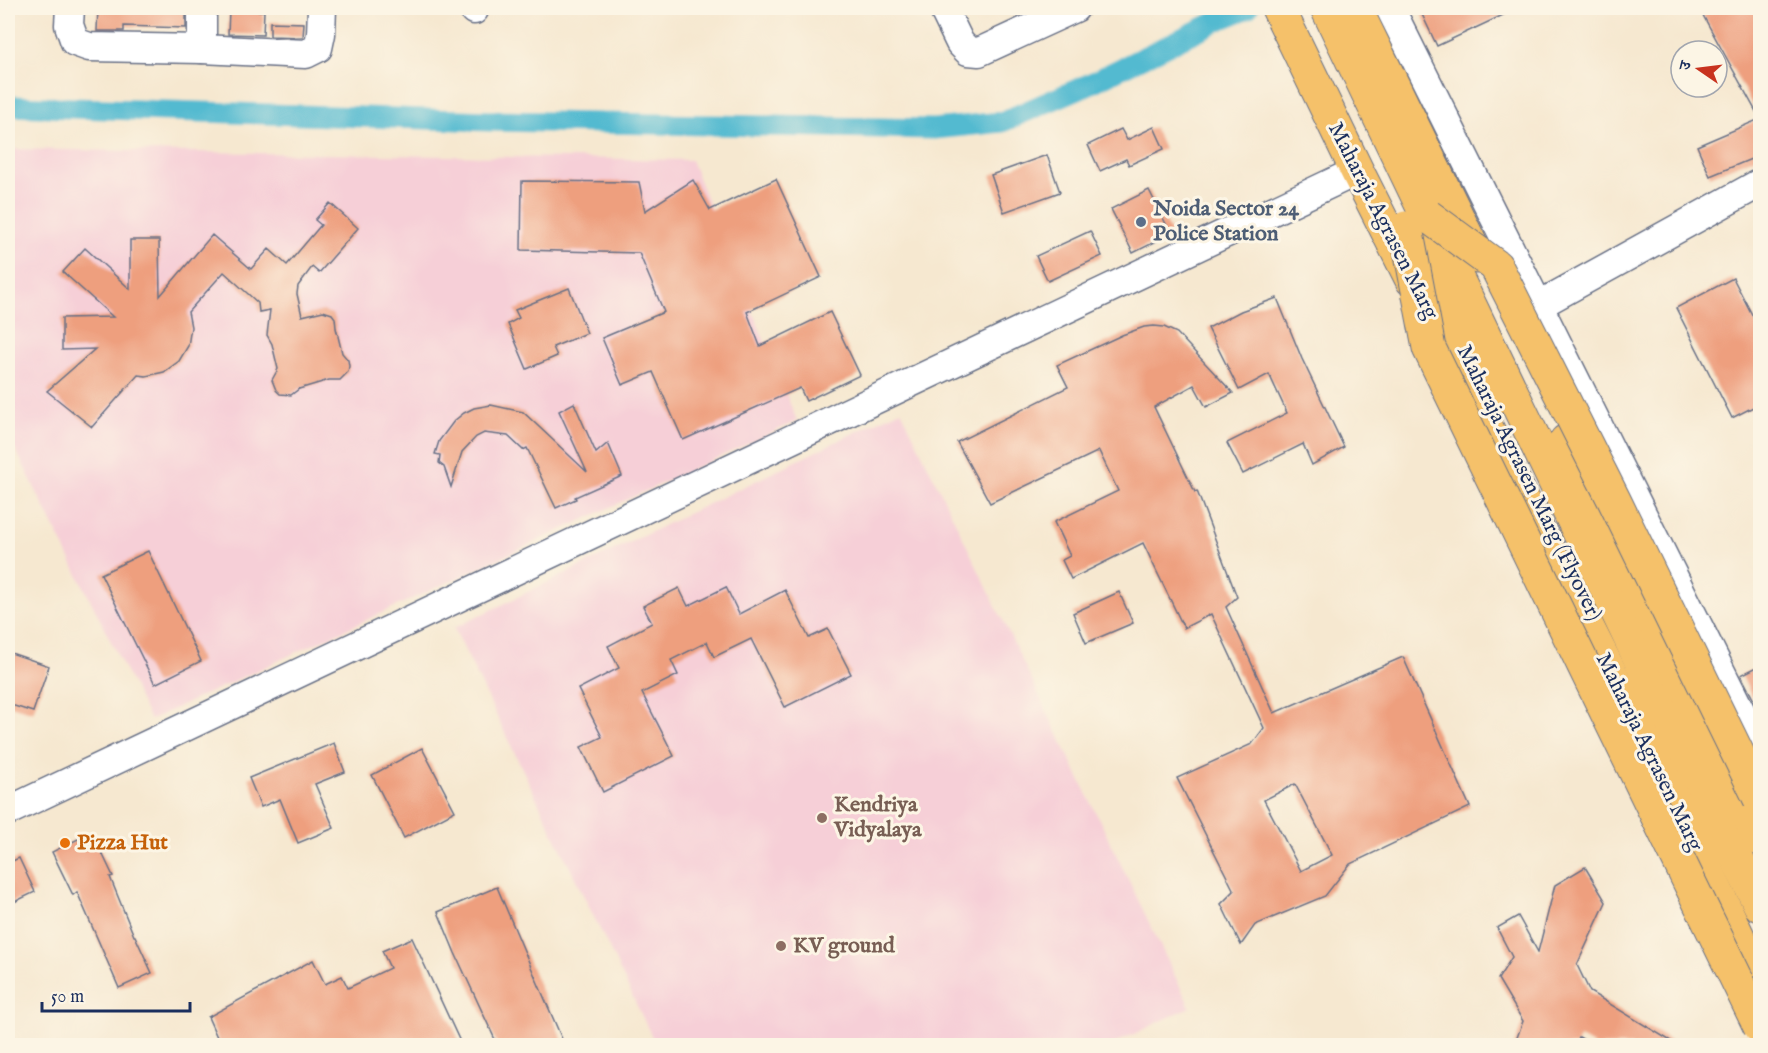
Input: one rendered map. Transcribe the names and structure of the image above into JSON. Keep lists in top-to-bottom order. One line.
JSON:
{"streets":{"main road":["Maharaja Agrasen Marg","Maharaja Agrasen Marg (Flyover)"]},"crossings":[["Maharaja Agrasen Marg","Maharaja Agrasen Marg (Flyover)"]],"places":["Noida Sector 24 Police Station","Kendriya Vidyalaya","Pizza Hut","KV ground"],"scale_bar":"50 m","north":"left"}
